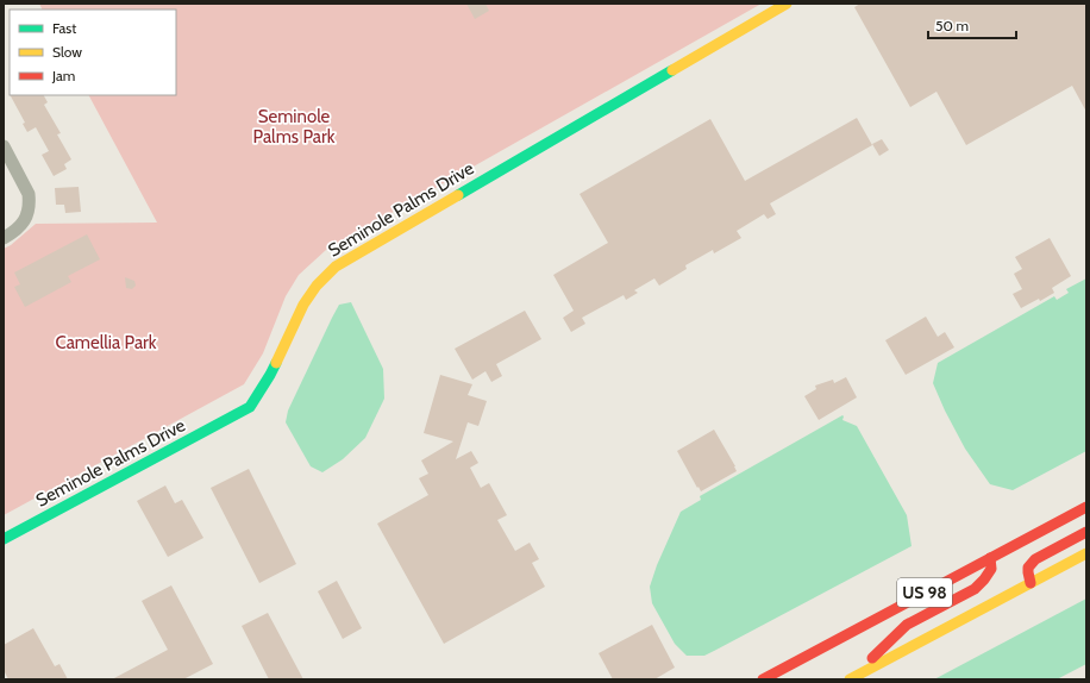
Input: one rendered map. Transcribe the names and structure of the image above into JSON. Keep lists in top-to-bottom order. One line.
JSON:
{"streets":{"main road":["Seminole Palms Drive","US 98"]},"parks":["Seminole Palms Park","Camellia Park"],"legend":["Fast","Slow","Jam"],"scale_bar":"50 m"}
